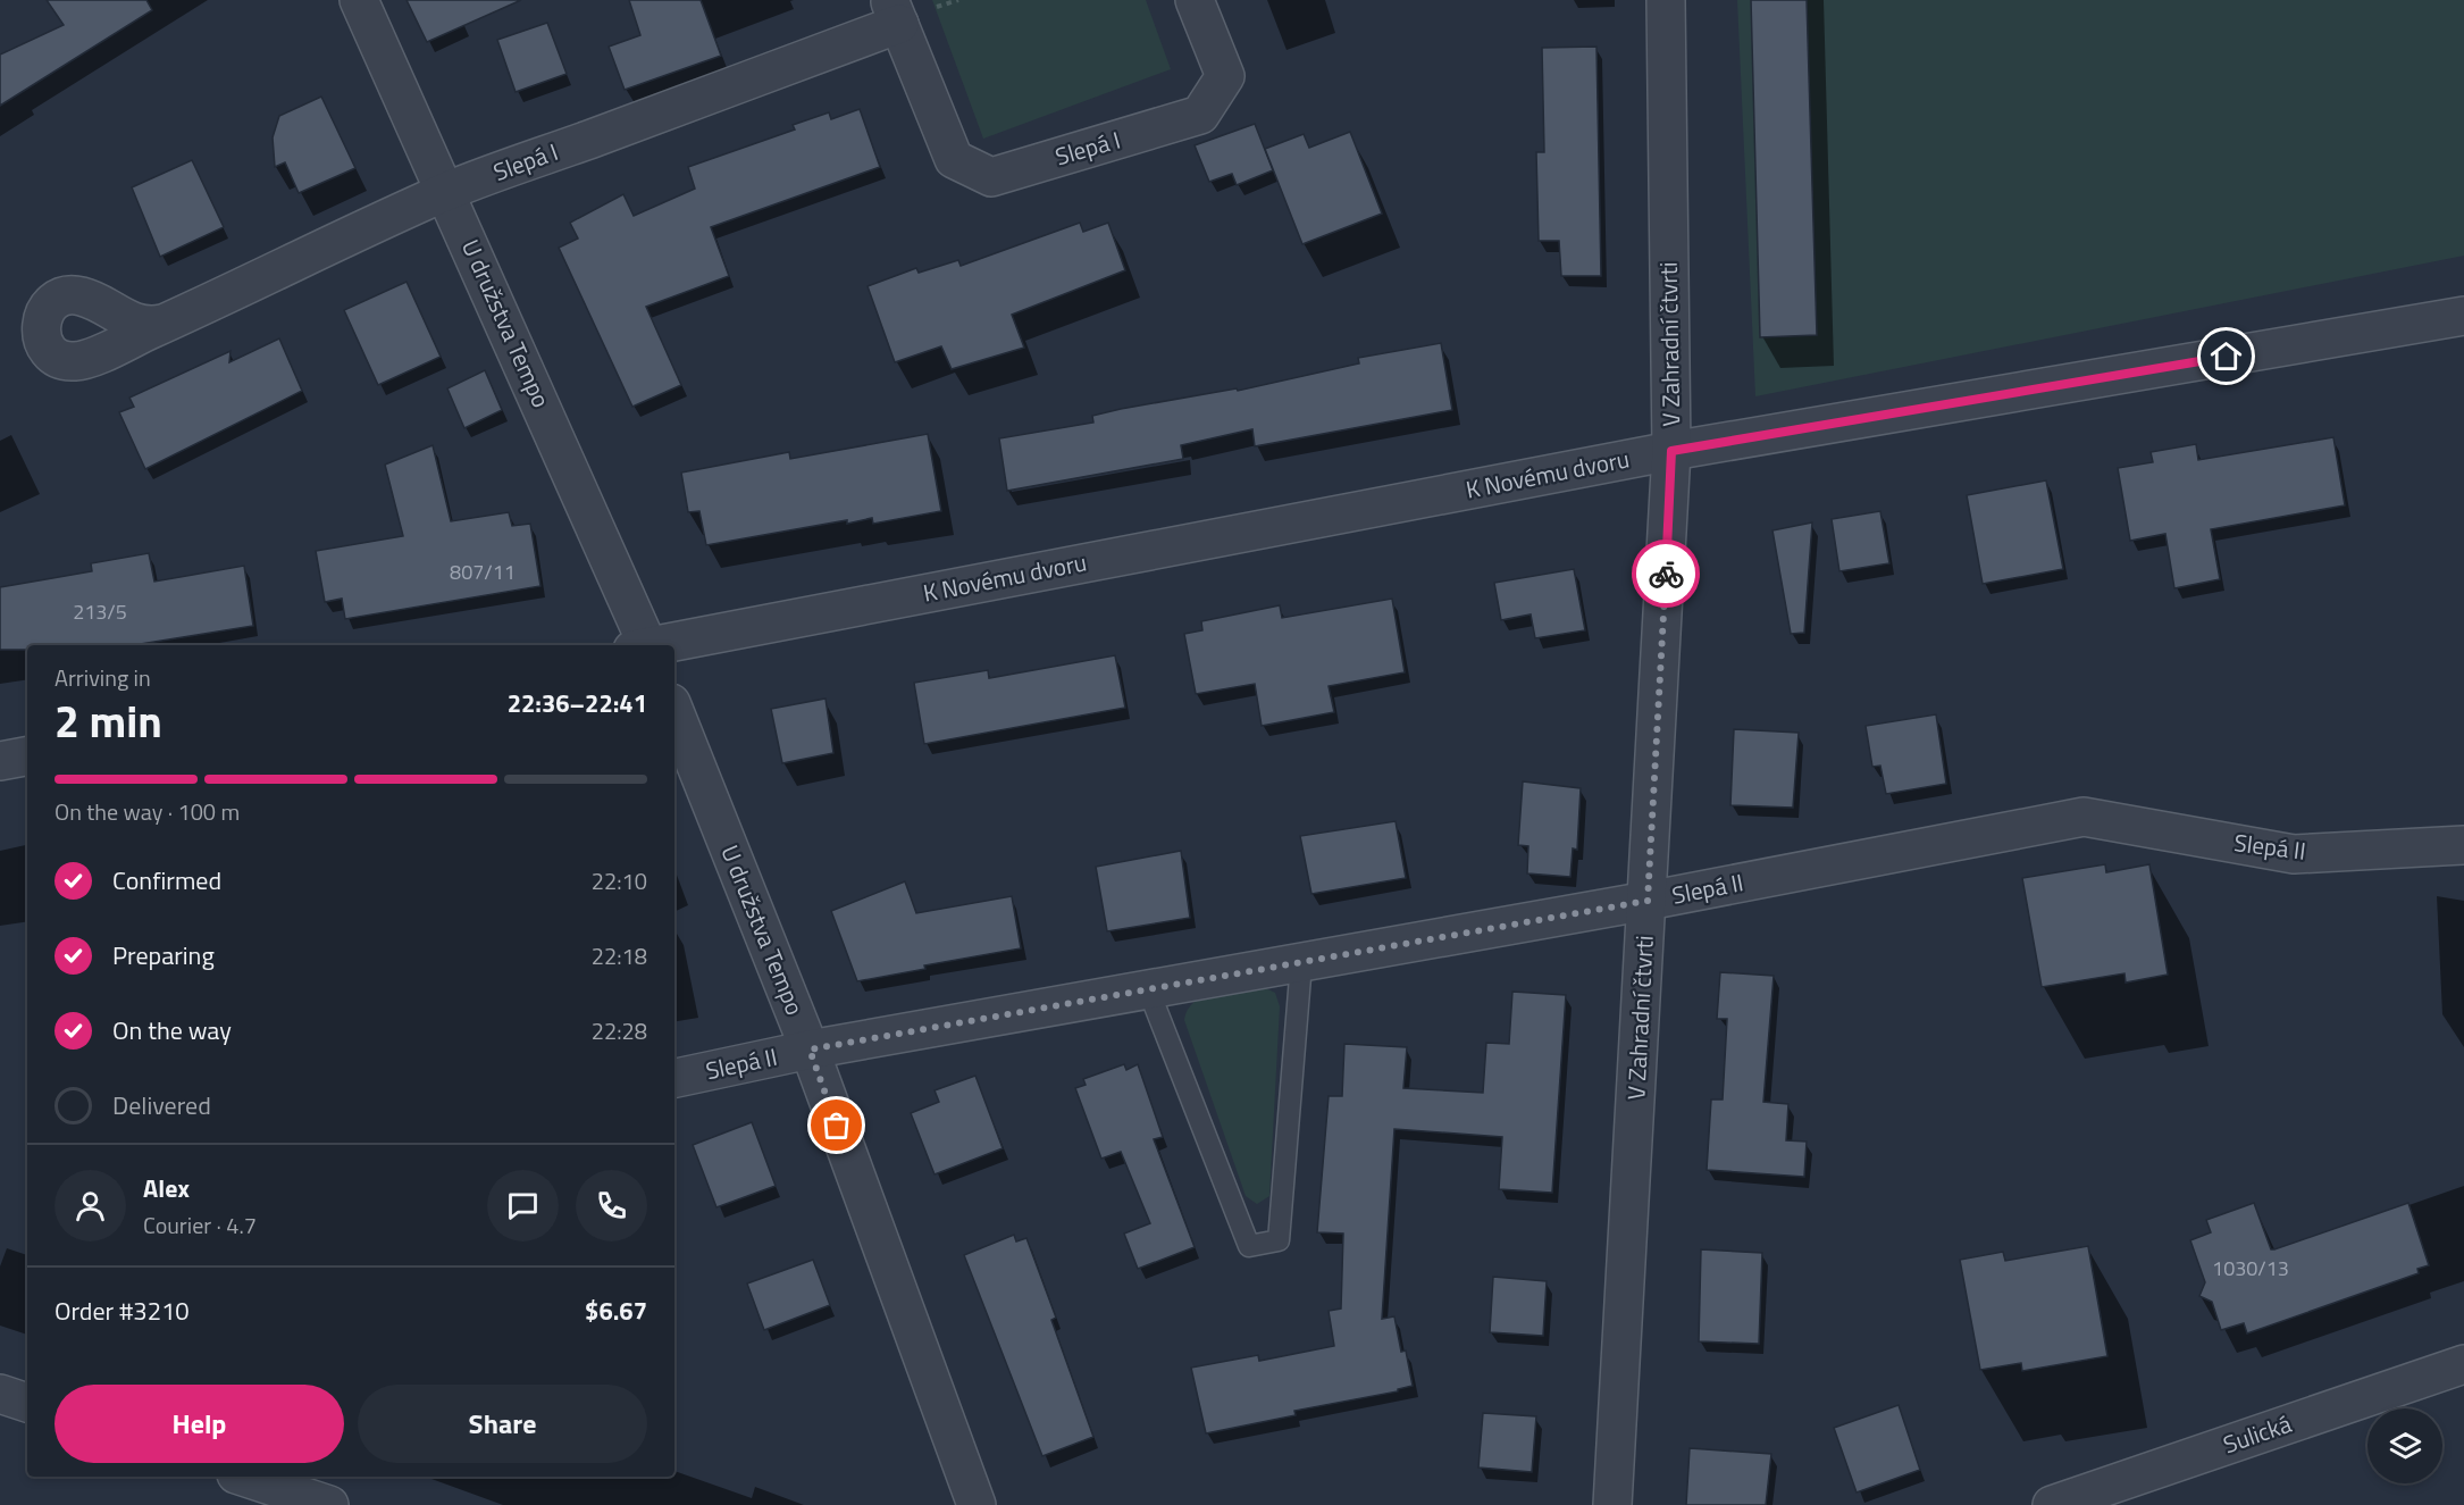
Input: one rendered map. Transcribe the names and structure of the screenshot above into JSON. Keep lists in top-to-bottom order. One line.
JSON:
{"streets":{"street":["Slepá I","U družstva Tempo","V Zahradní čtvrti","K Novému dvoru","Slepá II","Sulická"]},"crossings":[["Slepá I","U družstva Tempo"],["U družstva Tempo","Slepá II"],["V Zahradní čtvrti","K Novému dvoru"],["V Zahradní čtvrti","Slepá II"]],"house_numbers":["807/11","213/5","1030/13"],"page":{"heading":["2 min","Arriving in","22:36–22:41"],"panel":["Alex","Courier · 4.7","Order #3210","$6.67"],"bar":"On the way · 100 m","list":[["Confirmed","22:10"],["Preparing","22:18"],["On the way","22:28"],"Delivered"],"buttons":["Help","Share"]}}
